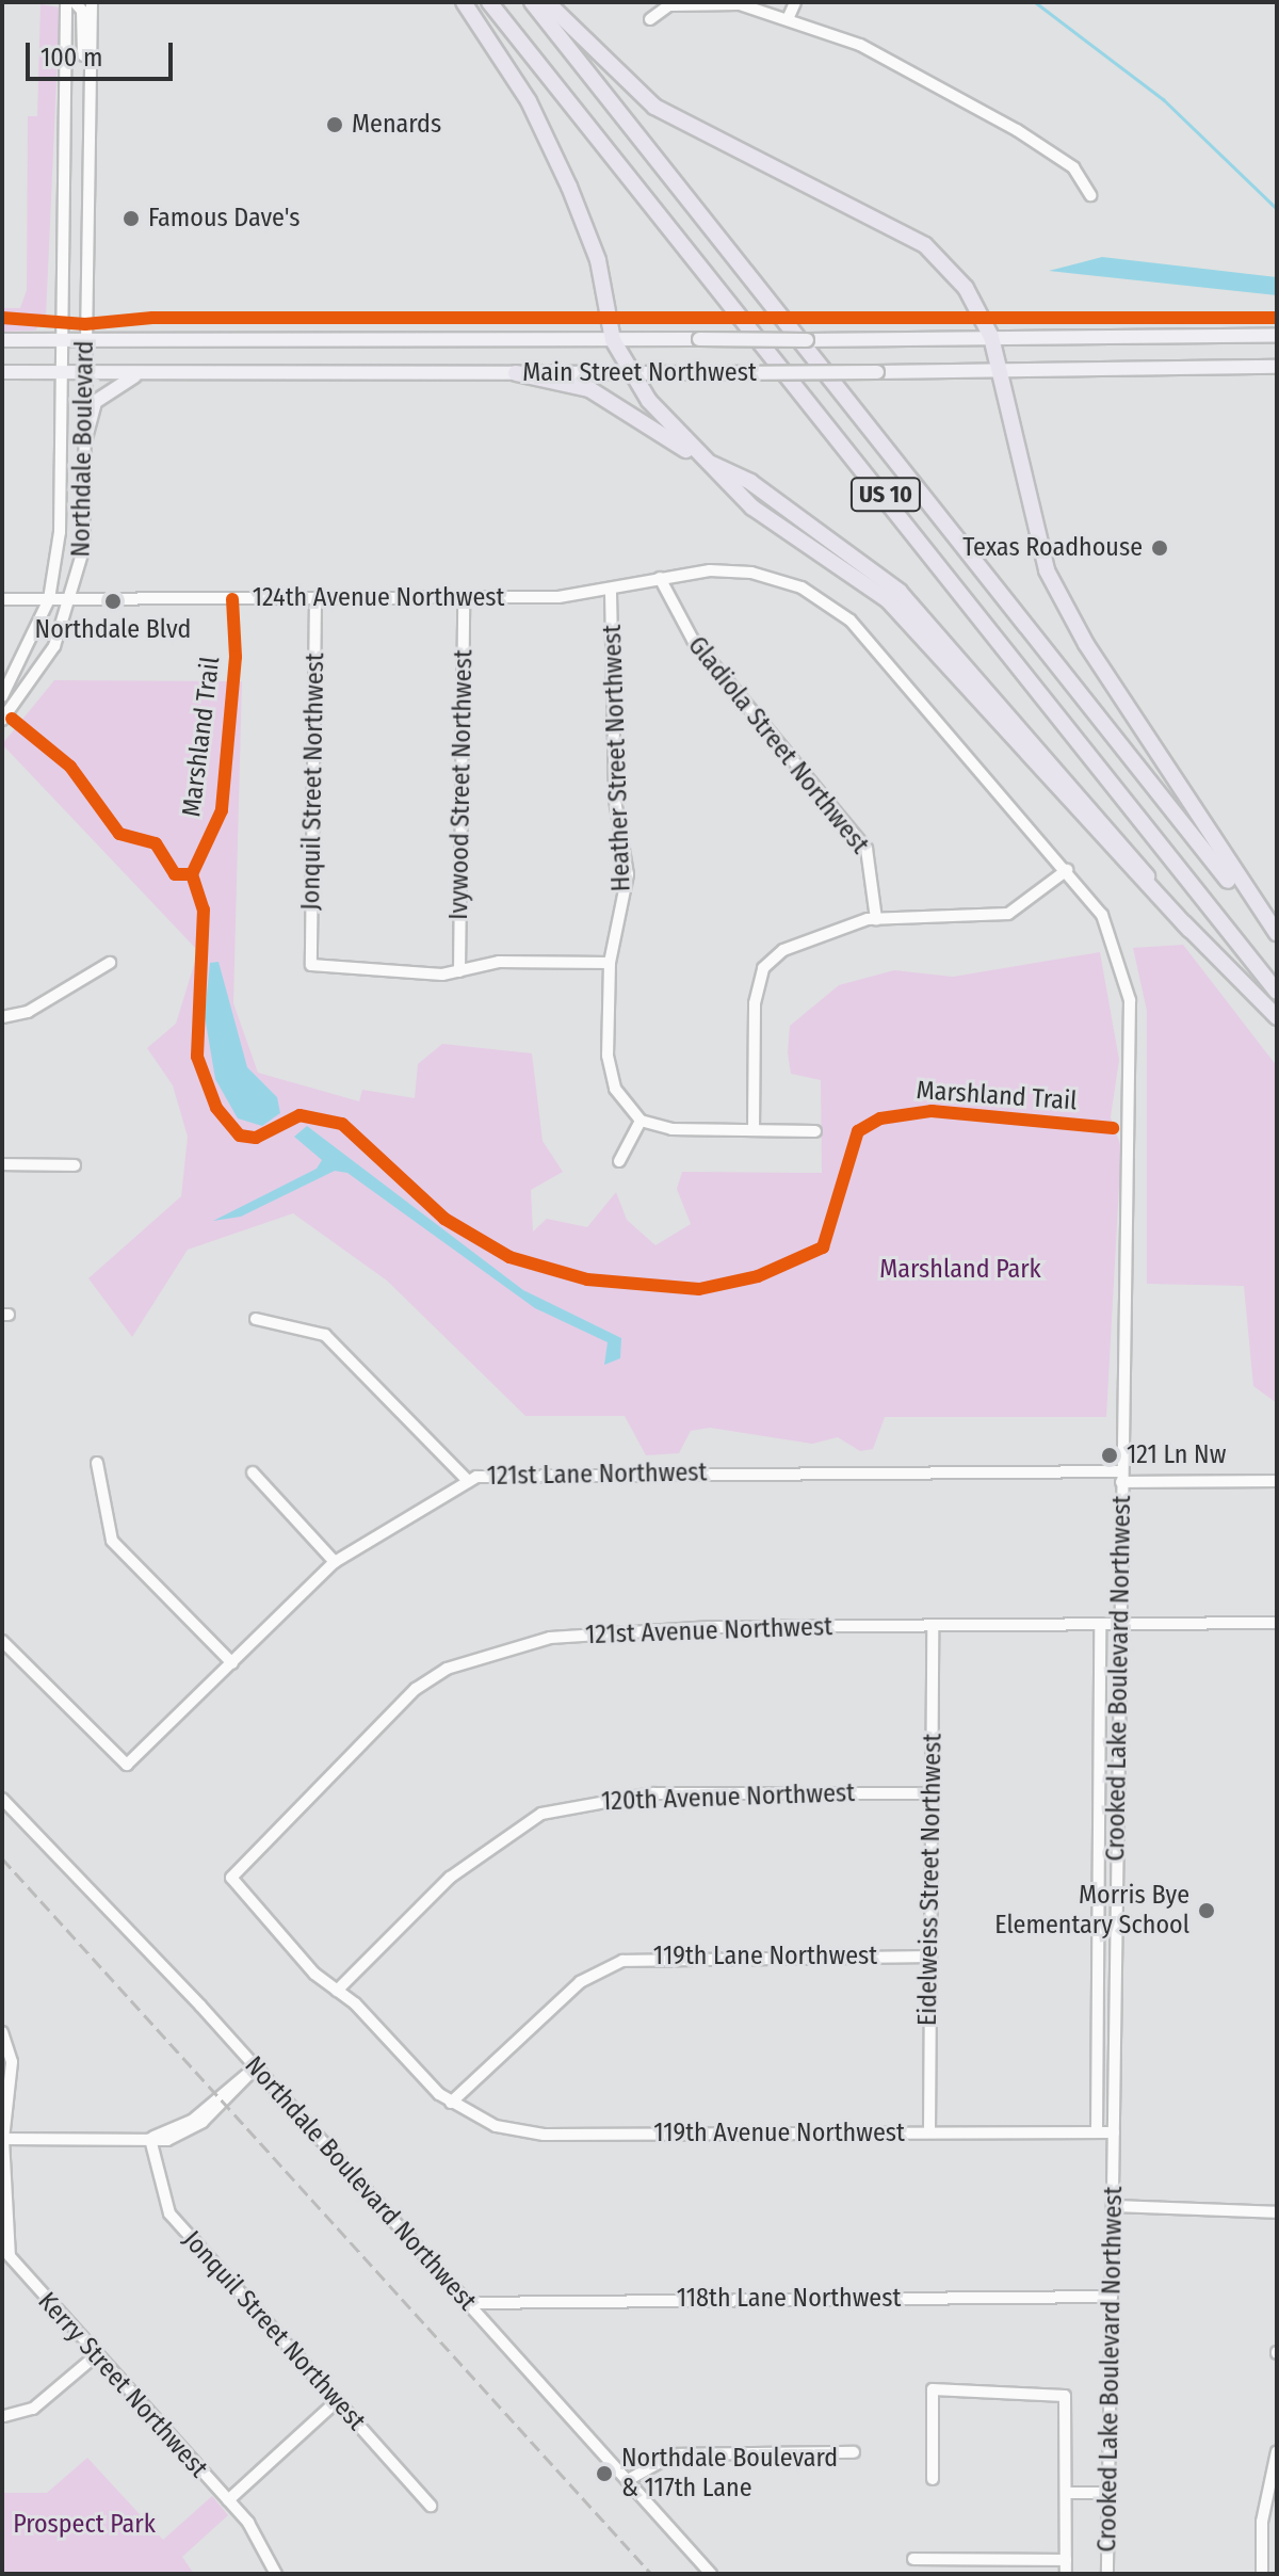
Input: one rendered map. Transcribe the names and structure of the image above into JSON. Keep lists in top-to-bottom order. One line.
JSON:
{"streets":{"highway":["US 10"],"main road":["Main Street Northwest"],"street":["Northdale Boulevard","124th Avenue Northwest","Gladiola Street Northwest","Heather Street Northwest","Jonquil Street Northwest","Ivywood Street Northwest","121st Lane Northwest","121st Avenue Northwest","Crooked Lake Boulevard Northwest","120th Avenue Northwest","Eidelweiss Street Northwest","119th Lane Northwest","119th Avenue Northwest","Northdale Boulevard Northwest","118th Lane Northwest","Kerry Street Northwest"],"cycle path":["Marshland Trail"]},"crossings":[["Main Street Northwest","Northdale Boulevard"],["Northdale Boulevard","124th Avenue Northwest"],["124th Avenue Northwest","Gladiola Street Northwest"],["124th Avenue Northwest","Heather Street Northwest"],["124th Avenue Northwest","Jonquil Street Northwest"],["124th Avenue Northwest","Ivywood Street Northwest"],["124th Avenue Northwest","Crooked Lake Boulevard Northwest"],["Jonquil Street Northwest","Ivywood Street Northwest"],["121st Lane Northwest","Crooked Lake Boulevard Northwest"],["121st Avenue Northwest","Crooked Lake Boulevard Northwest"],["121st Avenue Northwest","120th Avenue Northwest"],["121st Avenue Northwest","Eidelweiss Street Northwest"],["Crooked Lake Boulevard Northwest","119th Avenue Northwest"],["Crooked Lake Boulevard Northwest","118th Lane Northwest"],["120th Avenue Northwest","Eidelweiss Street Northwest"],["Eidelweiss Street Northwest","119th Lane Northwest"],["Eidelweiss Street Northwest","119th Avenue Northwest"],["119th Lane Northwest","119th Avenue Northwest"],["Northdale Boulevard Northwest","118th Lane Northwest"]],"parks":["Marshland Park","Prospect Park"],"places":["Menards","Famous Dave's","Texas Roadhouse","Northdale Blvd","121 Ln Nw","Morris Bye Elementary School","Northdale Boulevard & 117th Lane"],"scale_bar":"100 m"}
